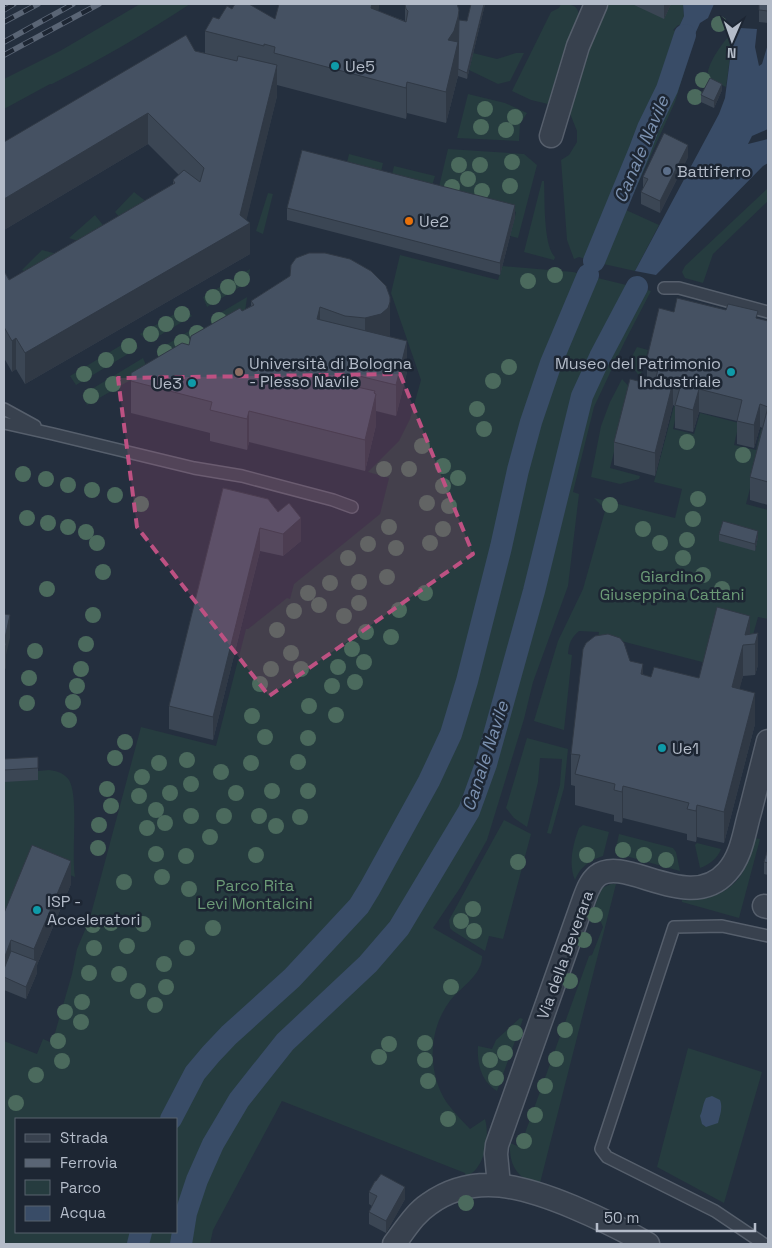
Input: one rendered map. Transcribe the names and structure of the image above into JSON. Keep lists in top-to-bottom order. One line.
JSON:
{"streets":{"street":["Via della Beverara"]},"water":["Canale Navile"],"parks":["Giardino Giuseppina Cattani","Parco Rita Levi Montalcini"],"places":["Ue5","Battiferro","Ue2","Università di Bologna - Plesso Navile","Museo del Patrimonio Industriale","Ue3","Ue1","ISP - Acceleratori"],"legend":["Strada","Ferrovia","Parco","Acqua"],"scale_bar":"50 m","north":"bottom"}
